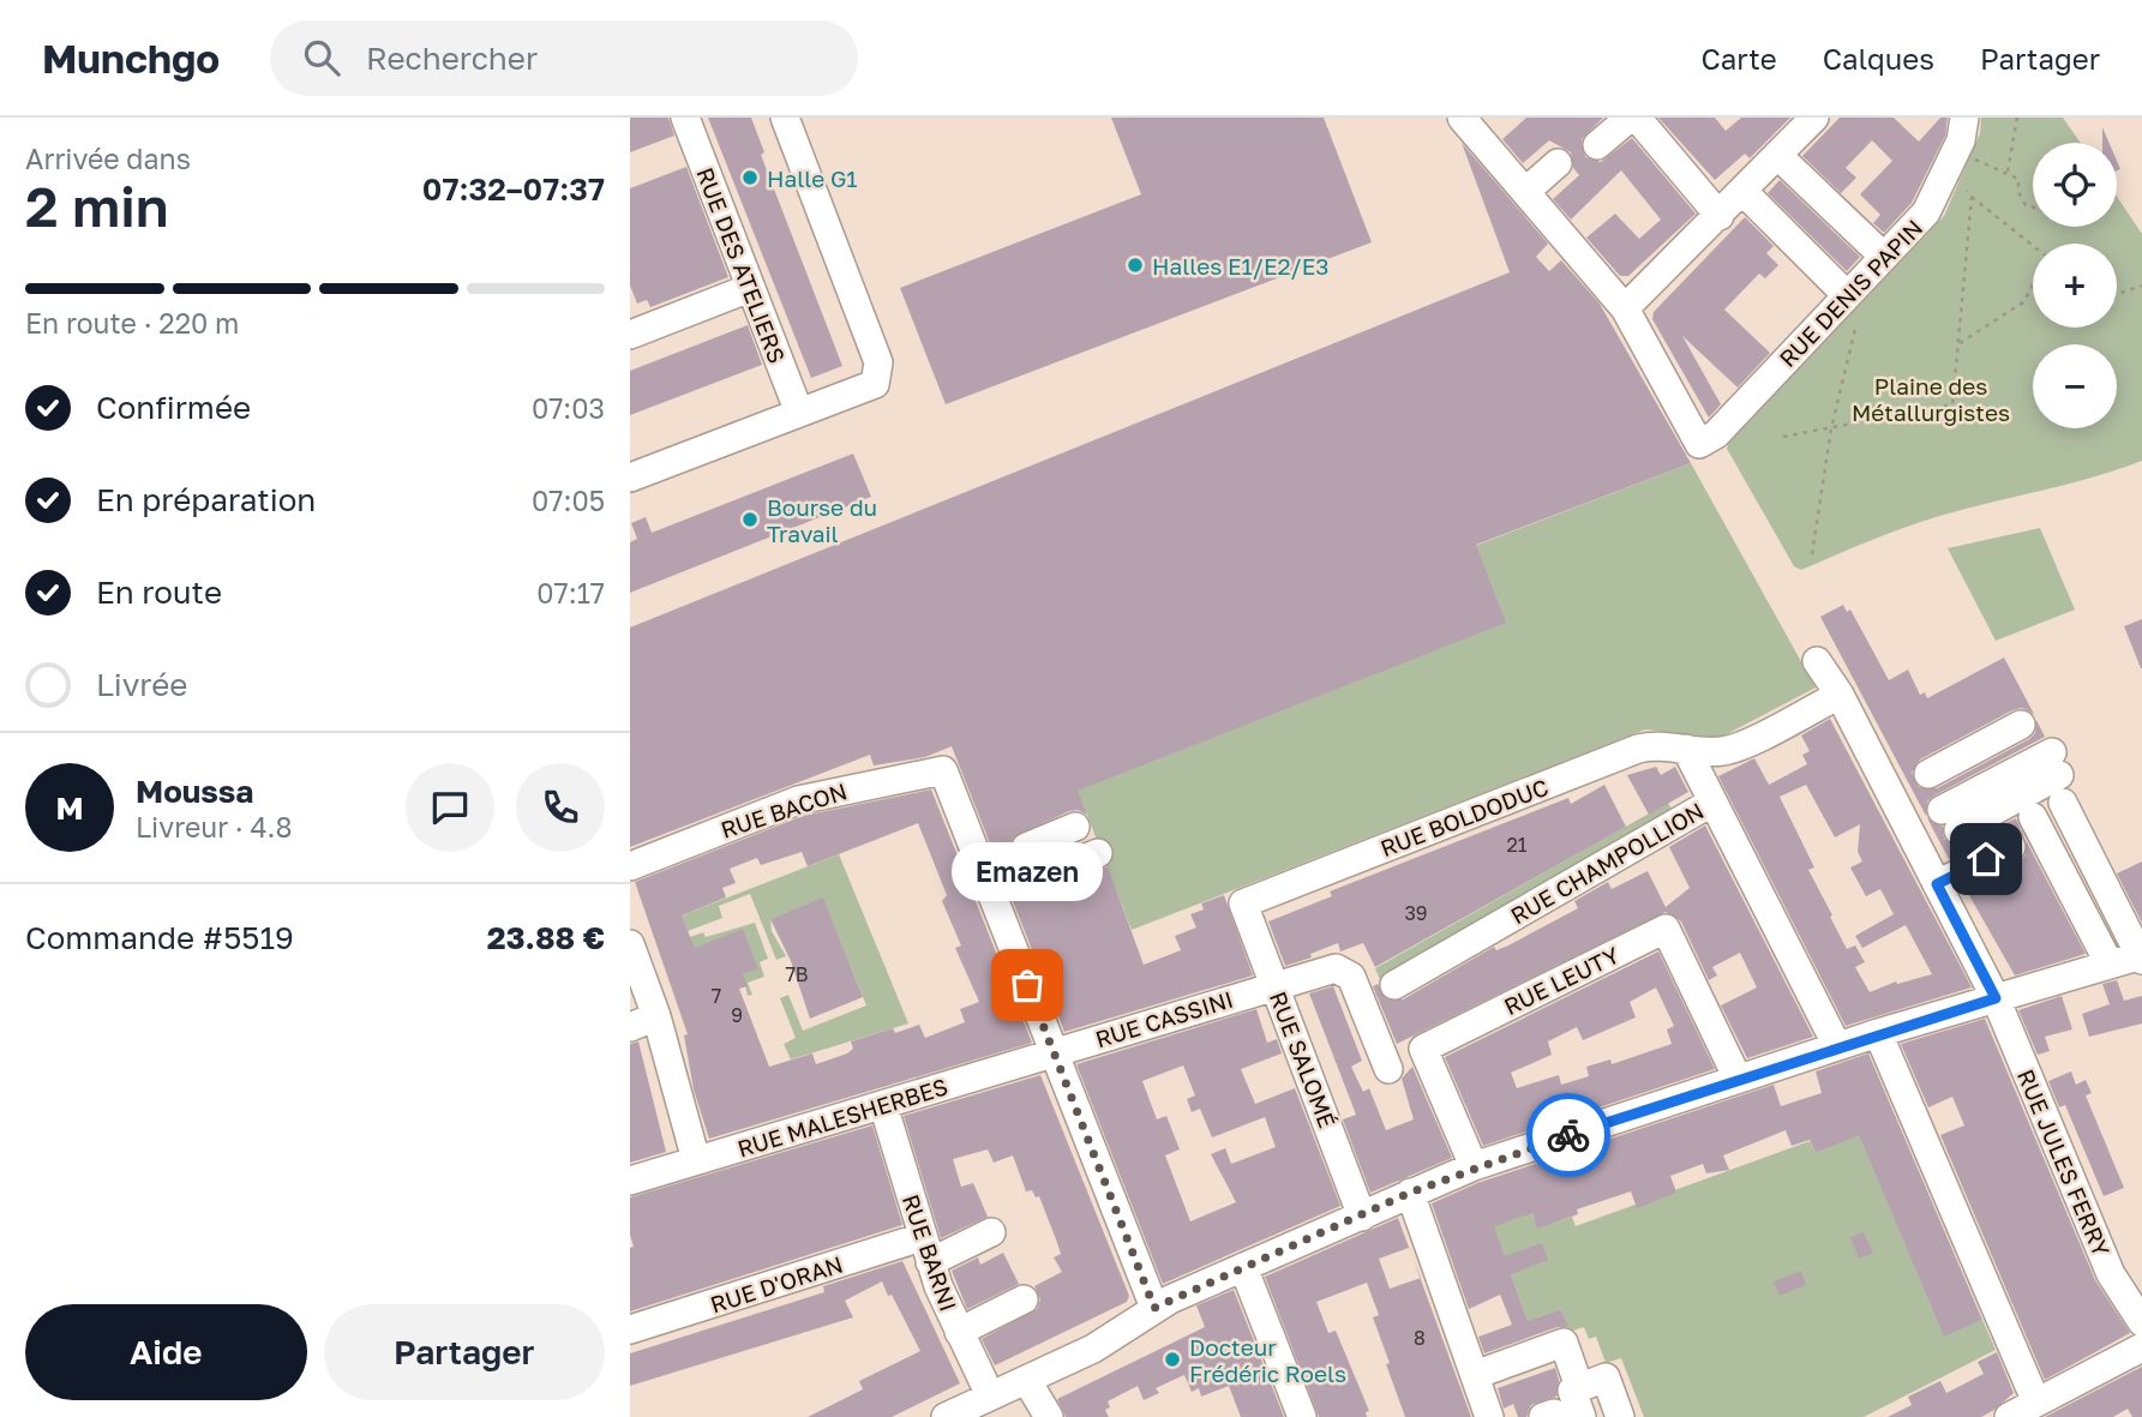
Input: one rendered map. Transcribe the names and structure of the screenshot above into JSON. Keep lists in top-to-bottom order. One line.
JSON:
{"streets":{"street":["RUE DES ATELIERS","RUE DENIS PAPIN","RUE BACON","RUE BOLDODUC","RUE CHAMPOLLION","RUE LEUTY","RUE CASSINI","RUE SALOMÉ","RUE MALESHERBES","RUE JULES FERRY","RUE BARNI","RUE D'ORAN"]},"crossings":[["RUE BOLDODUC","RUE CHAMPOLLION"],["RUE BOLDODUC","RUE SALOMÉ"],["RUE CASSINI","RUE SALOMÉ"],["RUE CASSINI","RUE MALESHERBES"],["RUE MALESHERBES","RUE BARNI"],["RUE BARNI","RUE D'ORAN"]],"parks":["Plaine des Métallurgistes"],"places":["Halle G1","Halles E1/E2/E3","Bourse du Travail","Emazen","Docteur Frédéric Roels"],"house_numbers":["21","39","7B","7","9","8"],"page":{"header":"Munchgo","search":"Rechercher","nav":["Carte","Calques","Partager"],"heading":["2 min","Arrivée dans","07:32–07:37"],"panel":["Moussa","Livreur · 4.8","Commande #5519","23.88 €"],"map_buttons":["+","−"],"bar":"En route · 220 m","list":[["Confirmée","07:03"],["En préparation","07:05"],["En route","07:17"],"Livrée"],"round":"M","bubble":"Emazen","buttons":["Aide","Partager"]}}
